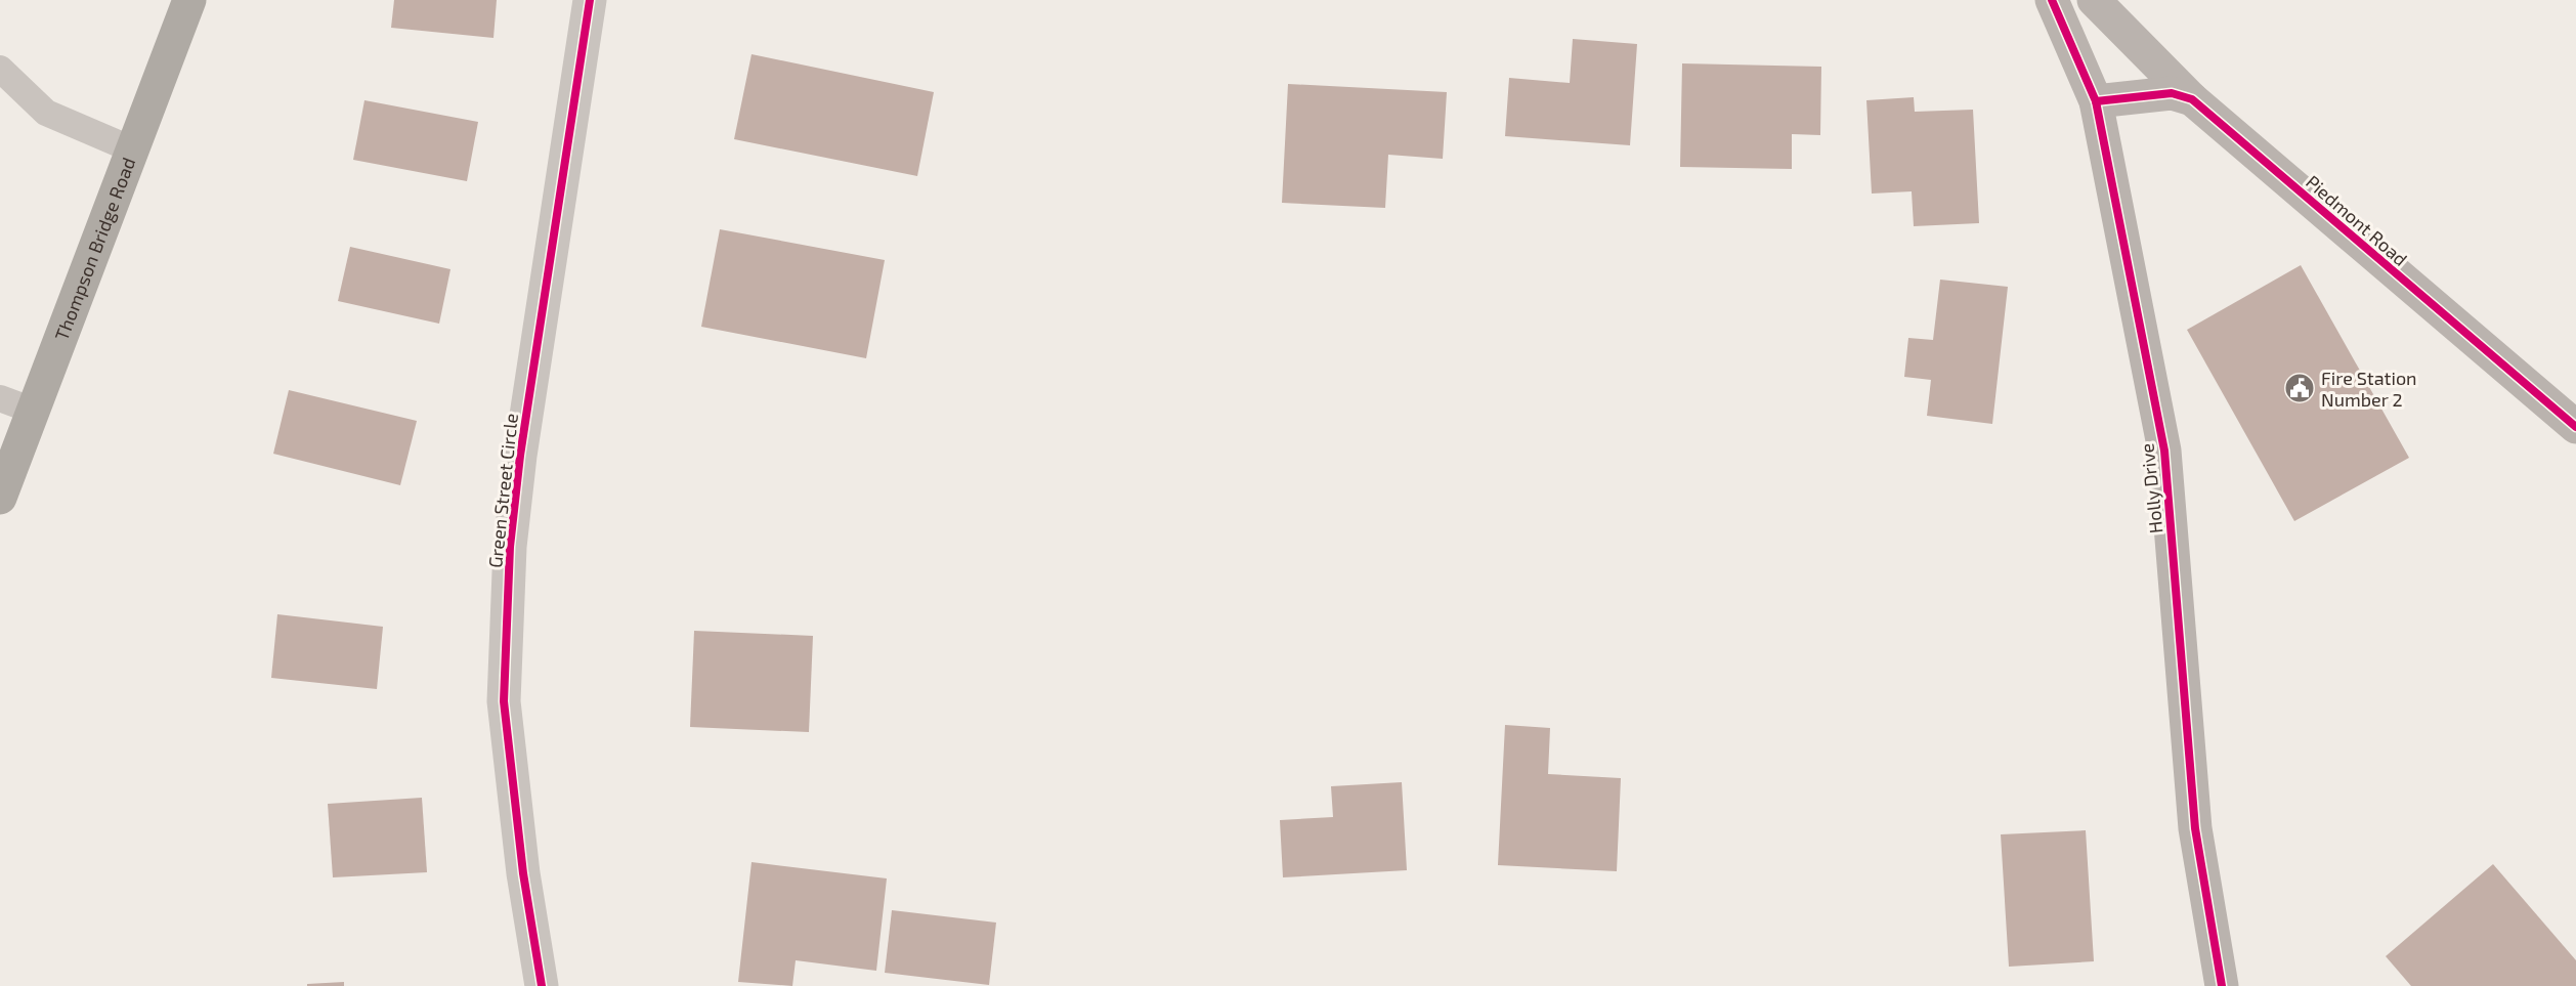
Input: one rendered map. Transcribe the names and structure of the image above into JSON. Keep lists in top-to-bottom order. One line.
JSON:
{"streets":{"highway":["Thompson Bridge Road"],"street":["Piedmont Road","Holly Drive","Green Street Circle"]},"places":{"public building":["Fire Station Number 2"]}}
